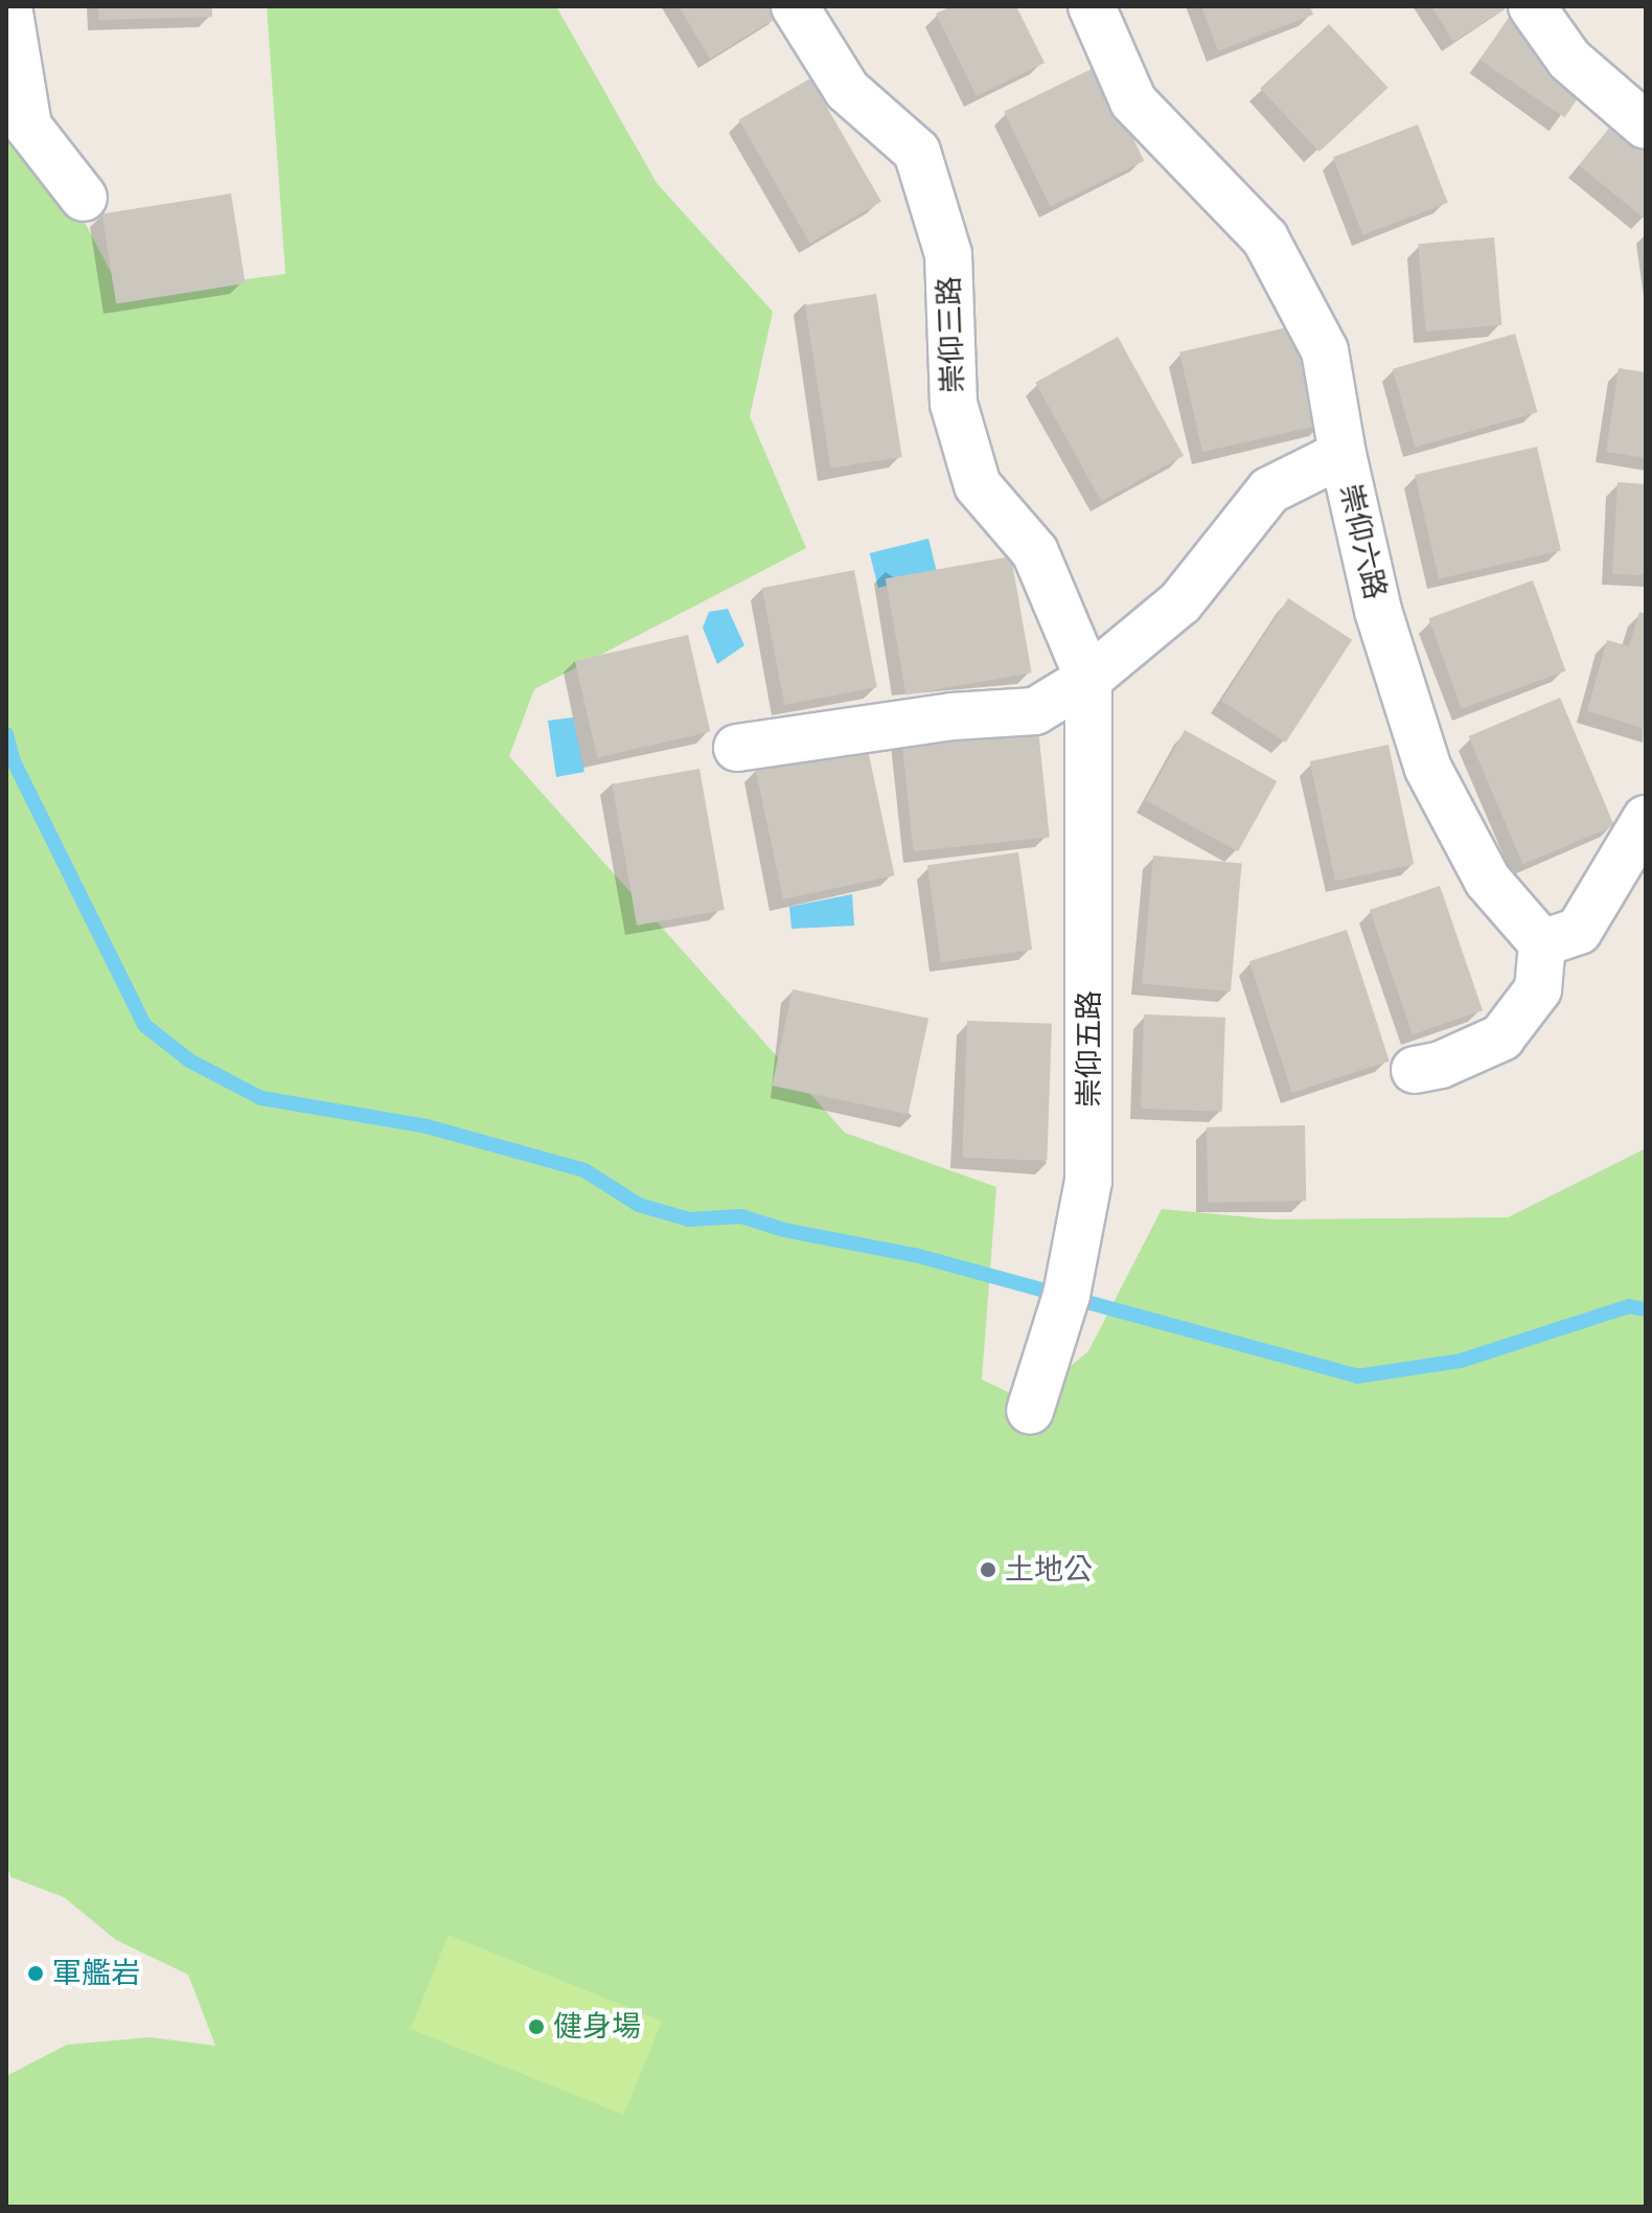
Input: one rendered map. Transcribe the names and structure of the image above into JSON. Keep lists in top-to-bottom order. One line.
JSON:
{"streets":{"street":["崇仰三路","崇仰六路","崇仰五路"]},"crossings":[["崇仰三路","崇仰五路"]],"places":["土地公","軍艦岩","健身場"]}
